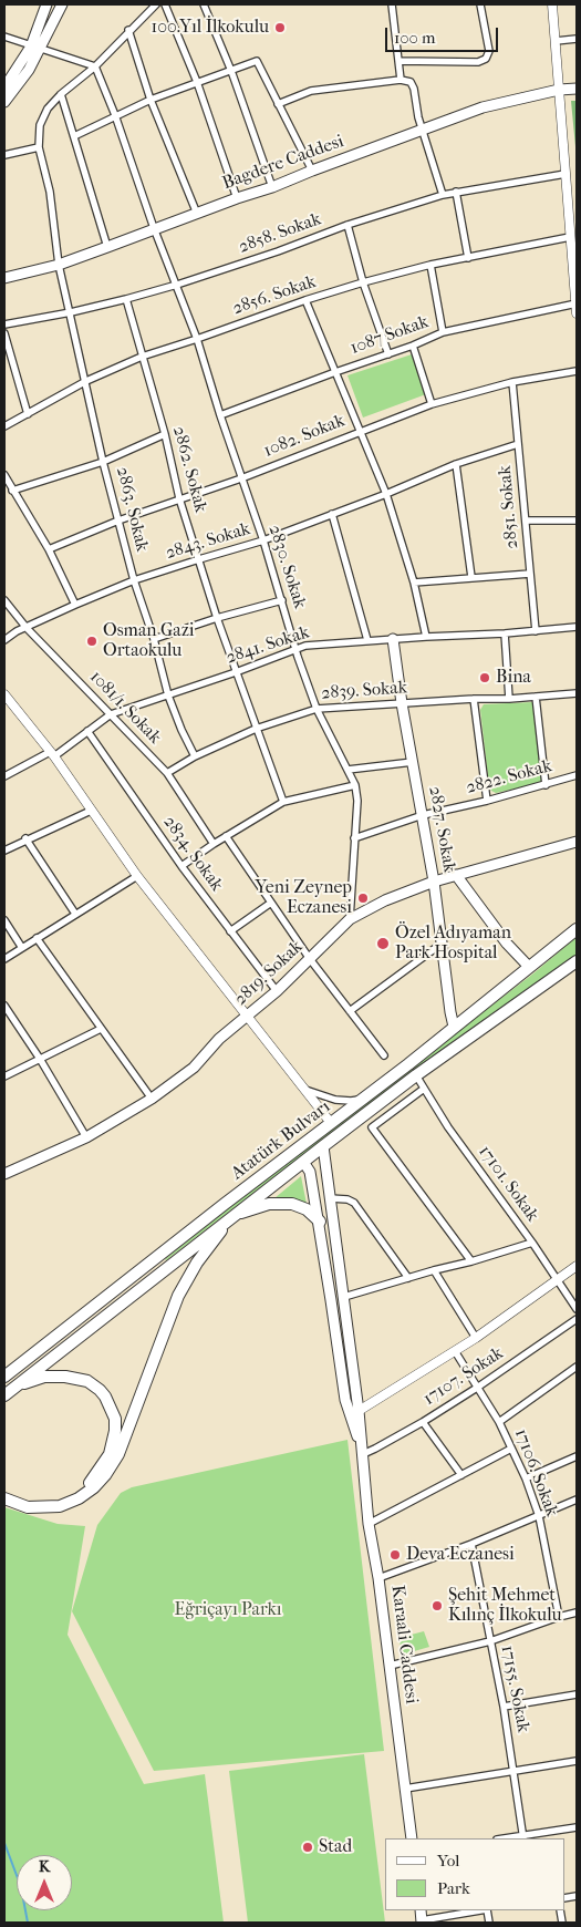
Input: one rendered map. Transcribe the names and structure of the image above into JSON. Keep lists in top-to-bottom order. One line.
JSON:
{"streets":{"highway":["Atatürk Bulvarı"],"main road":["Bagdere Caddesi","2827. Sokak","2819. Sokak","Karaali Caddesi"],"street":["2858. Sokak","2856. Sokak","1087 Sokak","1082. Sokak","2862. Sokak","2851. Sokak","2863. Sokak","2843. Sokak","2830. Sokak","2841. Sokak","2839. Sokak","1081/1. Sokak","2822. Sokak","2834. Sokak","17101. Sokak","17107. Sokak","17106. Sokak","17155. Sokak"]},"crossings":[["Bagdere Caddesi","2863. Sokak"],["Bagdere Caddesi","2830. Sokak"],["2858. Sokak","2862. Sokak"],["2858. Sokak","2863. Sokak"],["2858. Sokak","2830. Sokak"],["2856. Sokak","2862. Sokak"],["2856. Sokak","2863. Sokak"],["2856. Sokak","2830. Sokak"],["1087 Sokak","2830. Sokak"],["1082. Sokak","2862. Sokak"],["1082. Sokak","2851. Sokak"],["1082. Sokak","2863. Sokak"],["1082. Sokak","2830. Sokak"],["2862. Sokak","2843. Sokak"],["2862. Sokak","2841. Sokak"],["2862. Sokak","2839. Sokak"],["2851. Sokak","2843. Sokak"],["2851. Sokak","2841. Sokak"],["2863. Sokak","2843. Sokak"],["2863. Sokak","2841. Sokak"],["2863. Sokak","2839. Sokak"],["2843. Sokak","2830. Sokak"],["2843. Sokak","1081/1. Sokak"],["2830. Sokak","2841. Sokak"],["2830. Sokak","2839. Sokak"],["2830. Sokak","2822. Sokak"],["2830. Sokak","2819. Sokak"],["2841. Sokak","1081/1. Sokak"],["2841. Sokak","2827. Sokak"],["2841. Sokak","2834. Sokak"],["2839. Sokak","1081/1. Sokak"],["2839. Sokak","2827. Sokak"],["2822. Sokak","2827. Sokak"],["2827. Sokak","2819. Sokak"],["2827. Sokak","Atatürk Bulvarı"],["2834. Sokak","2819. Sokak"],["Atatürk Bulvarı","17101. Sokak"],["Atatürk Bulvarı","Karaali Caddesi"],["17107. Sokak","17106. Sokak"],["17107. Sokak","Karaali Caddesi"]],"parks":["Eğriçayı Parkı"],"places":["100.Yıl İlkokulu","Osman Gazi Ortaokulu","Bina","Yeni Zeynep Eczanesi","Özel Adıyaman Park Hospital","Deva Eczanesi","Şehit Mehmet Kılınç İlkokulu","Stad"],"legend":["Yol","Park"],"scale_bar":"100 m","north":"top"}
